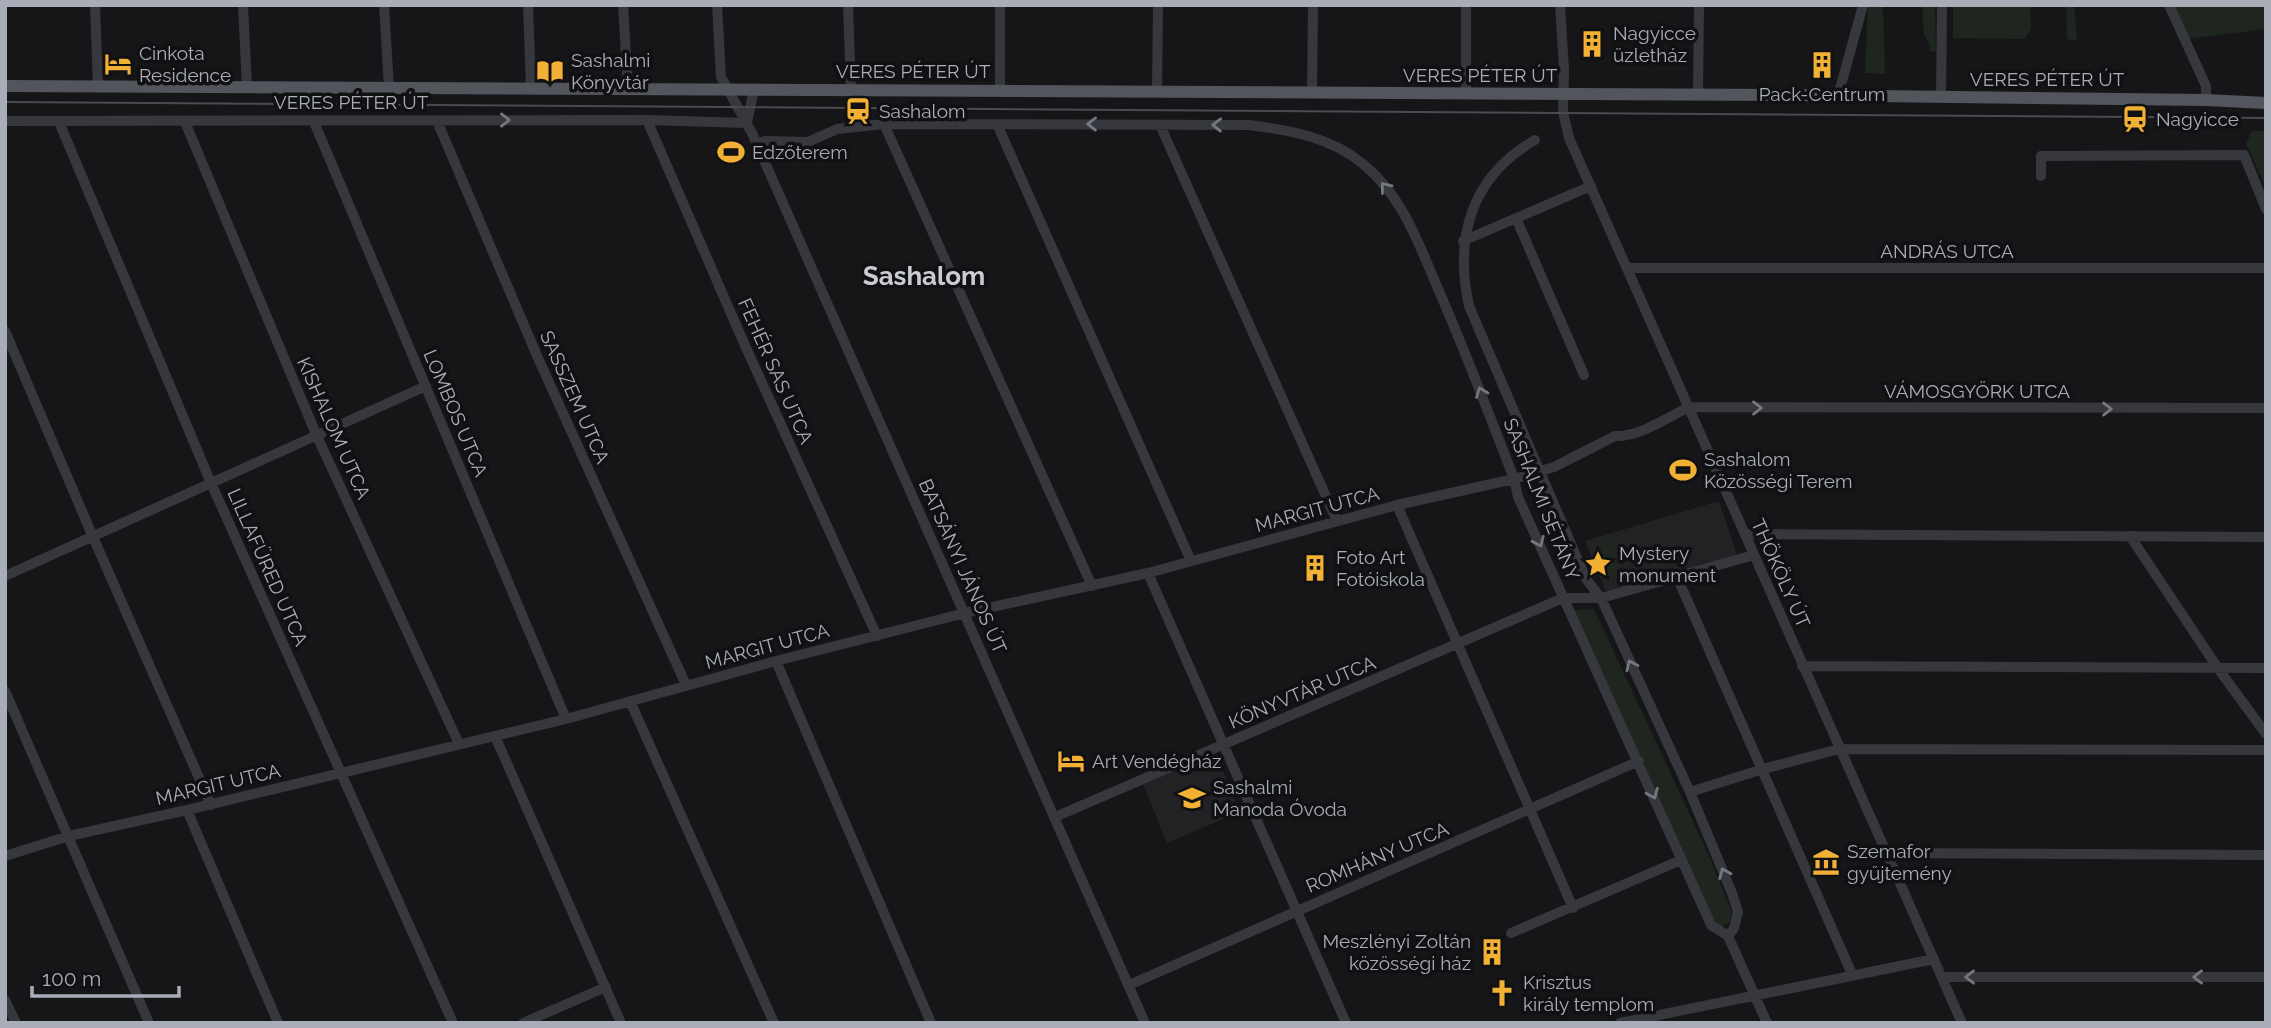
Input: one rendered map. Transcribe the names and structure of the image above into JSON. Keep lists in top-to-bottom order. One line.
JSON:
{"streets":{"main road":["VERES PÉTER ÚT"],"street":["ANDRÁS UTCA","FEHÉR SAS UTCA","VÁMOSGYÖRK UTCA","SASSZEM UTCA","LOMBOS UTCA","KISHALOM UTCA","SASHALMI SÉTÁNY","MARGIT UTCA","BATSÁNYI JÁNOS ÚT","LILLAFÜRED UTCA","THÖKÖLY ÚT","KÖNYVTÁR UTCA","ROMHÁNY UTCA"]},"crossings":[["VERES PÉTER ÚT","FEHÉR SAS UTCA"],["VERES PÉTER ÚT","SASSZEM UTCA"],["VERES PÉTER ÚT","LOMBOS UTCA"],["VERES PÉTER ÚT","KISHALOM UTCA"],["VERES PÉTER ÚT","BATSÁNYI JÁNOS ÚT"],["VERES PÉTER ÚT","LILLAFÜRED UTCA"],["VERES PÉTER ÚT","THÖKÖLY ÚT"],["ANDRÁS UTCA","THÖKÖLY ÚT"],["FEHÉR SAS UTCA","MARGIT UTCA"],["VÁMOSGYÖRK UTCA","MARGIT UTCA"],["VÁMOSGYÖRK UTCA","THÖKÖLY ÚT"],["SASSZEM UTCA","MARGIT UTCA"],["LOMBOS UTCA","MARGIT UTCA"],["KISHALOM UTCA","MARGIT UTCA"],["SASHALMI SÉTÁNY","MARGIT UTCA"],["SASHALMI SÉTÁNY","KÖNYVTÁR UTCA"],["SASHALMI SÉTÁNY","ROMHÁNY UTCA"],["MARGIT UTCA","BATSÁNYI JÁNOS ÚT"],["MARGIT UTCA","LILLAFÜRED UTCA"],["MARGIT UTCA","THÖKÖLY ÚT"],["BATSÁNYI JÁNOS ÚT","KÖNYVTÁR UTCA"],["BATSÁNYI JÁNOS ÚT","ROMHÁNY UTCA"]],"one_way":["VÁMOSGYÖRK UTCA"],"districts":["Sashalom"],"places":{"building":["Nagyicce üzletház","Pack-Centrum","Foto Art Fotóiskola","Meszlényi Zoltán közösségi ház"],"hotel":["Cinkota Residence","Art Vendégház"],"library":["Sashalmi Könyvtár"],"station":["Sashalom","Nagyicce"],"sports":["Edzőterem","Sashalom Közösségi Terem"],"place":["Mystery monument"],"school or university":["Sashalmi Manoda Óvoda"],"museum":["Szemafor gyűjtemény"],"church":["Krisztus király templom"]},"scale_bar":"100 m"}
